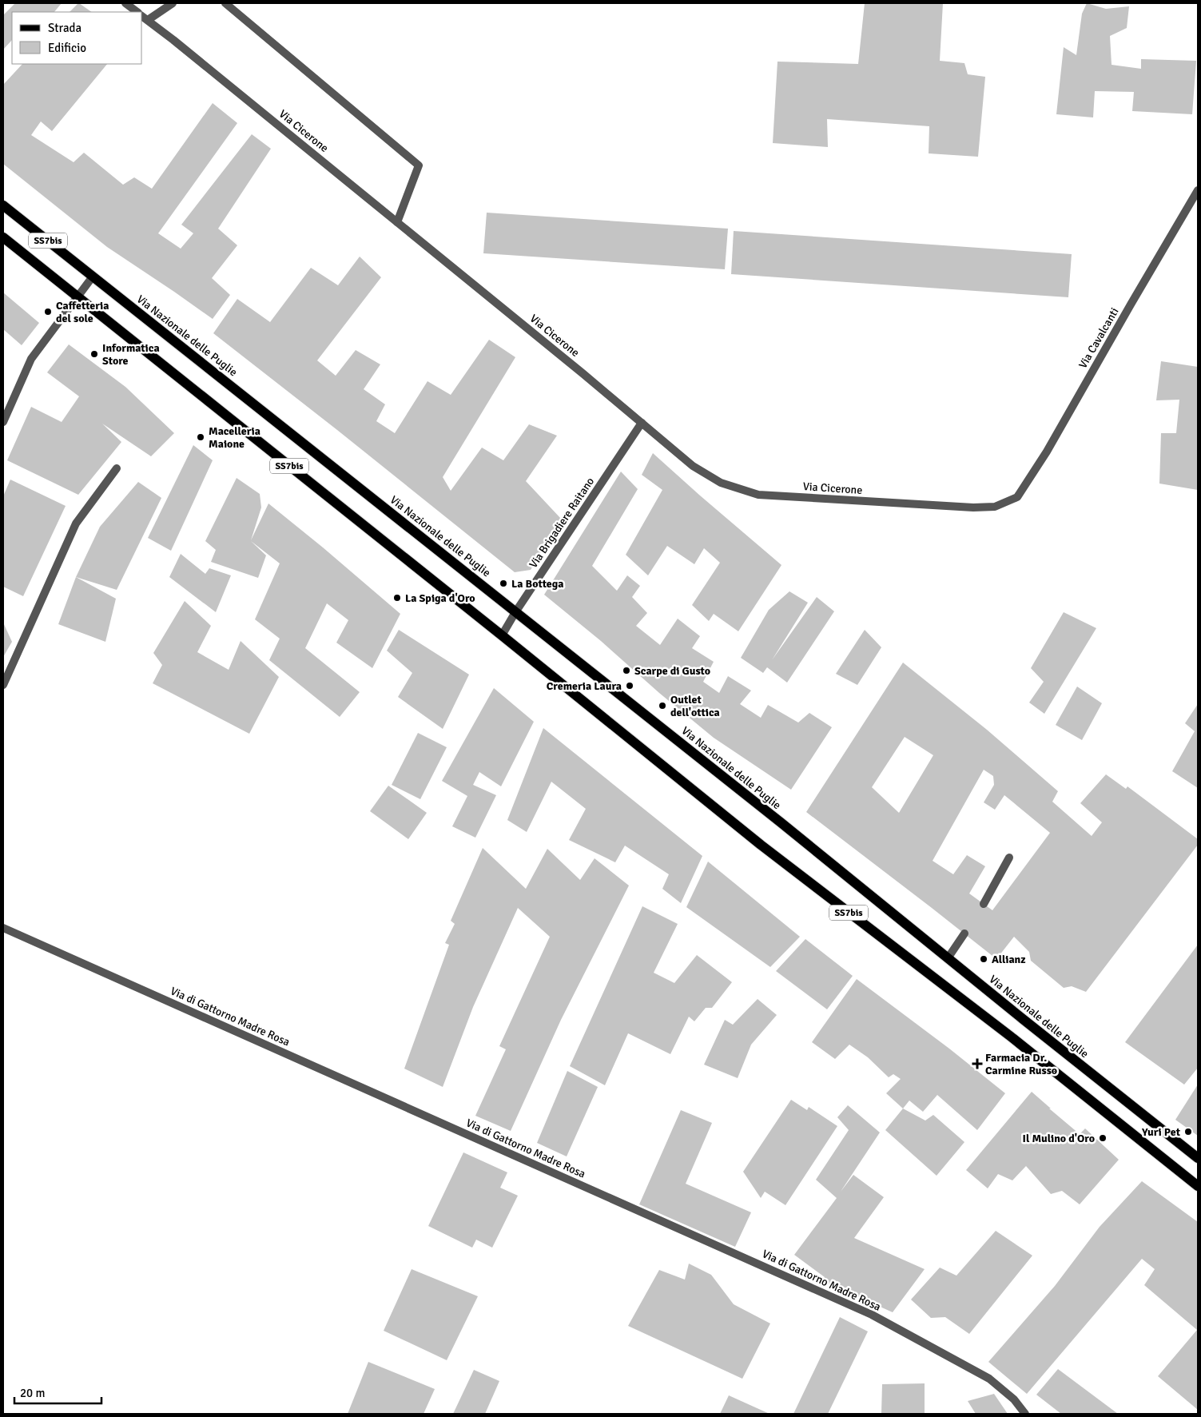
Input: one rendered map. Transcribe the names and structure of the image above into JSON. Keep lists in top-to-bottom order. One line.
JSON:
{"streets":{"main road":["SS7bis","Via Nazionale delle Puglie"],"street":["Via Cicerone","Via Cavalcanti","Via Brigadiere Raitano","Via di Gattorno Madre Rosa"]},"crossings":[["Via Cicerone","Via Cavalcanti"],["Via Cicerone","Via Brigadiere Raitano"],["SS7bis","Via Brigadiere Raitano"],["Via Nazionale delle Puglie","Via Brigadiere Raitano"]],"places":{"other":["Caffetteria del sole","Informatica Store","Macelleria Maione","La Bottega","La Spiga d'Oro","Scarpe di Gusto","Cremeria Laura","Outlet dell'ottica","Allianz","Yuri Pet","Il Mulino d'Oro"],"health":["Farmacia Dr. Carmine Russo"]},"legend":["Strada","Edificio"],"scale_bar":"20 m"}
